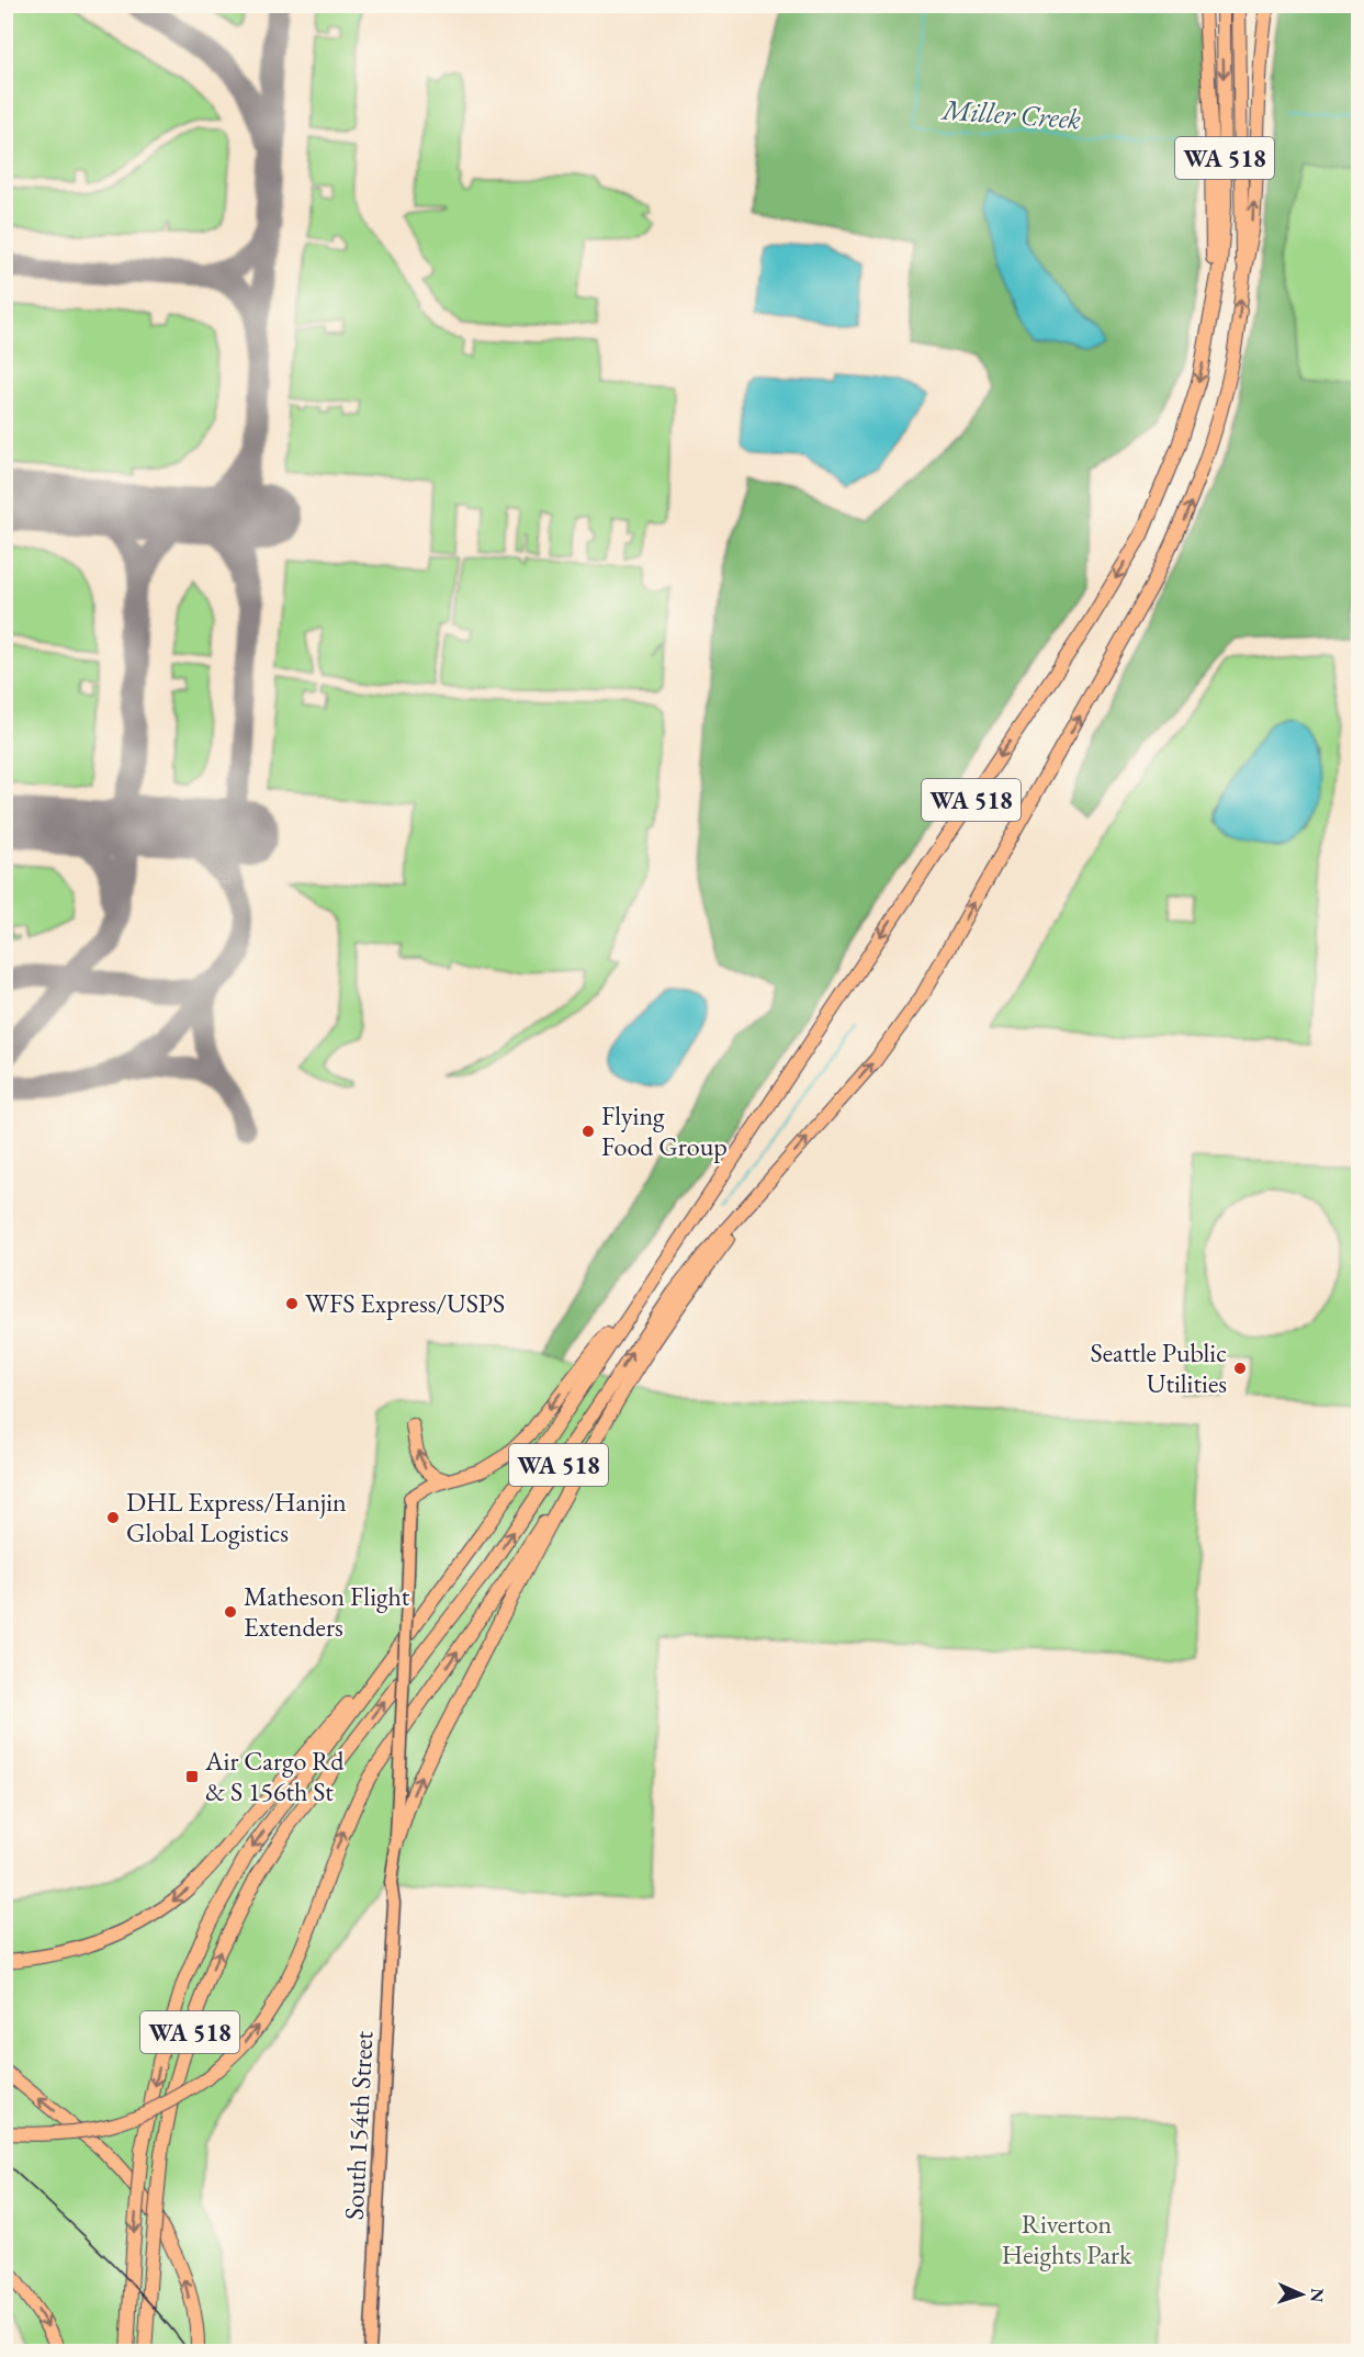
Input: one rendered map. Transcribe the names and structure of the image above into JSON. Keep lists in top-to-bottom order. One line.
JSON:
{"streets":{"highway":["WA 518"],"main road":["South 154th Street"]},"water":["Miller Creek"],"parks":["Riverton Heights Park"],"places":{"other":["Flying Food Group","WFS Express/USPS","Seattle Public Utilities","DHL Express/Hanjin Global Logistics","Matheson Flight Extenders"],"transit":["Air Cargo Rd & S 156th St"]},"north":"right"}
